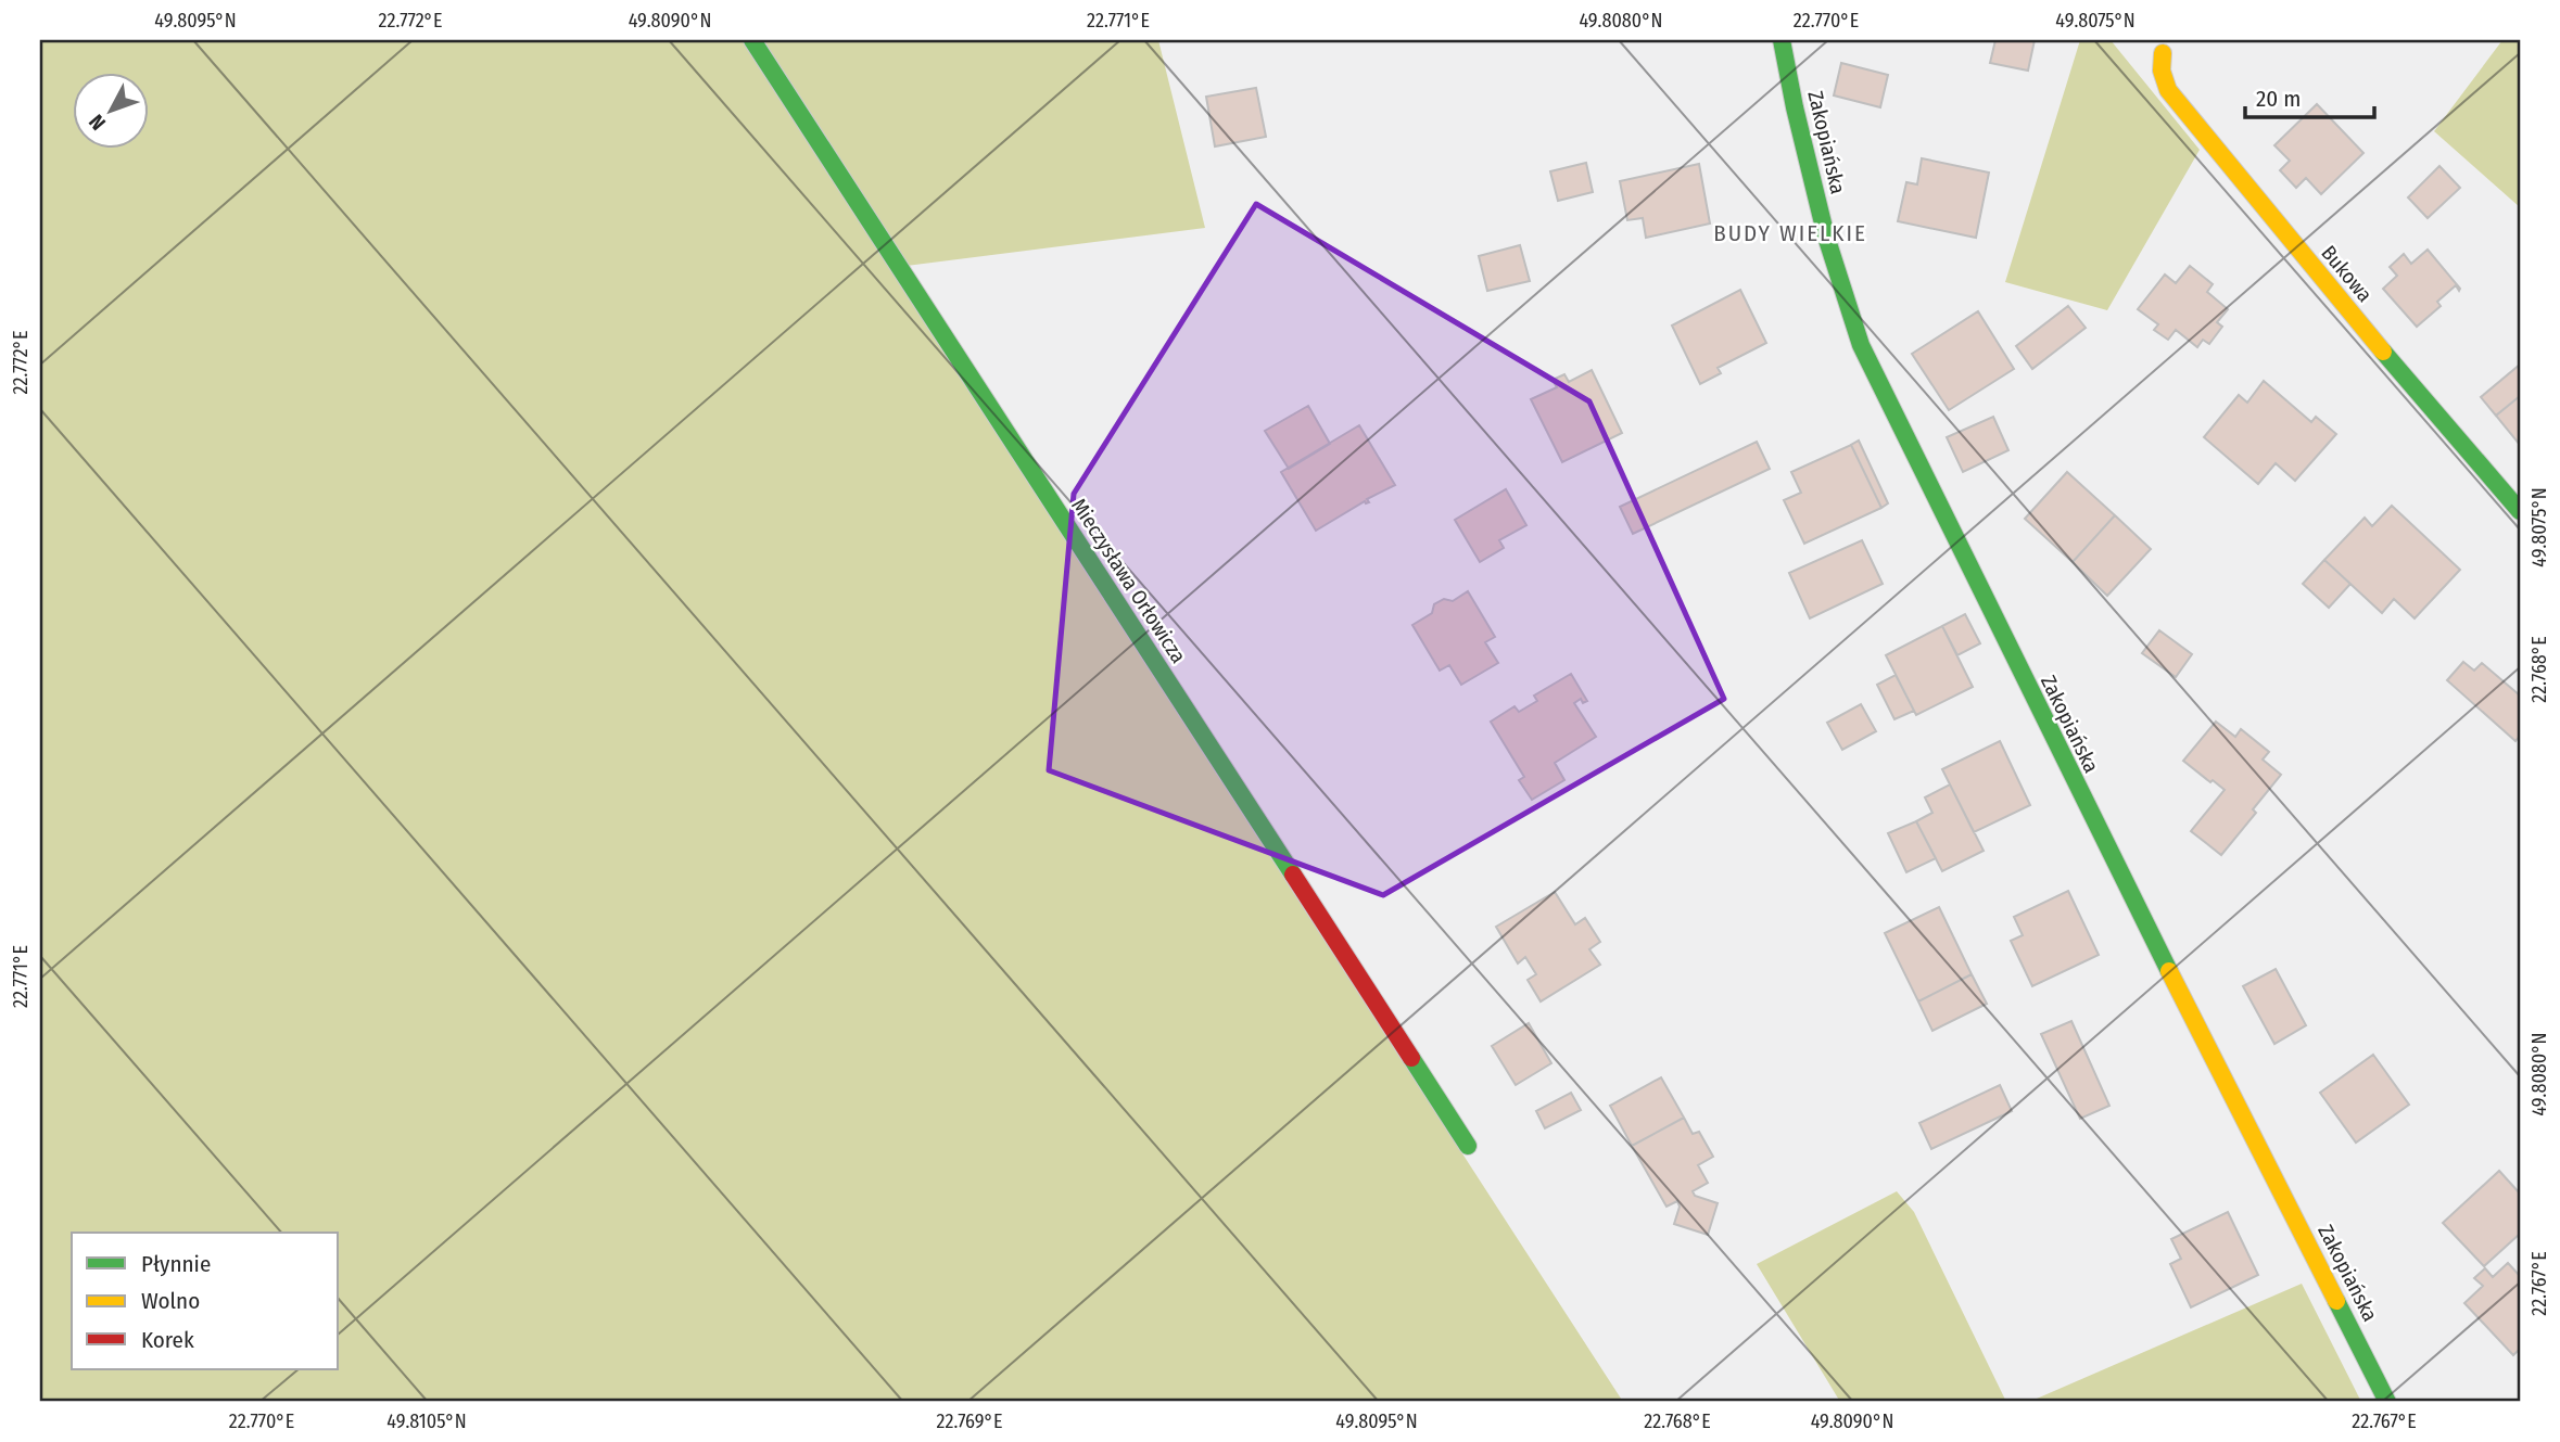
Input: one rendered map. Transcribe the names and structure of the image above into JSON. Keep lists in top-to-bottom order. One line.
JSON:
{"streets":{"street":["Zakopiańska","Bukowa","Mieczysława Orłowicza"]},"districts":["BUDY WIELKIE"],"legend":["Płynnie","Wolno","Korek"],"scale_bar":"20 m","north":"bottom left","coordinates":["49.8095°N","22.772°E","49.8090°N","22.771°E","49.8080°N","22.770°E","49.8075°N","22.768°E","22.767°E","49.8105°N","22.769°E"]}
